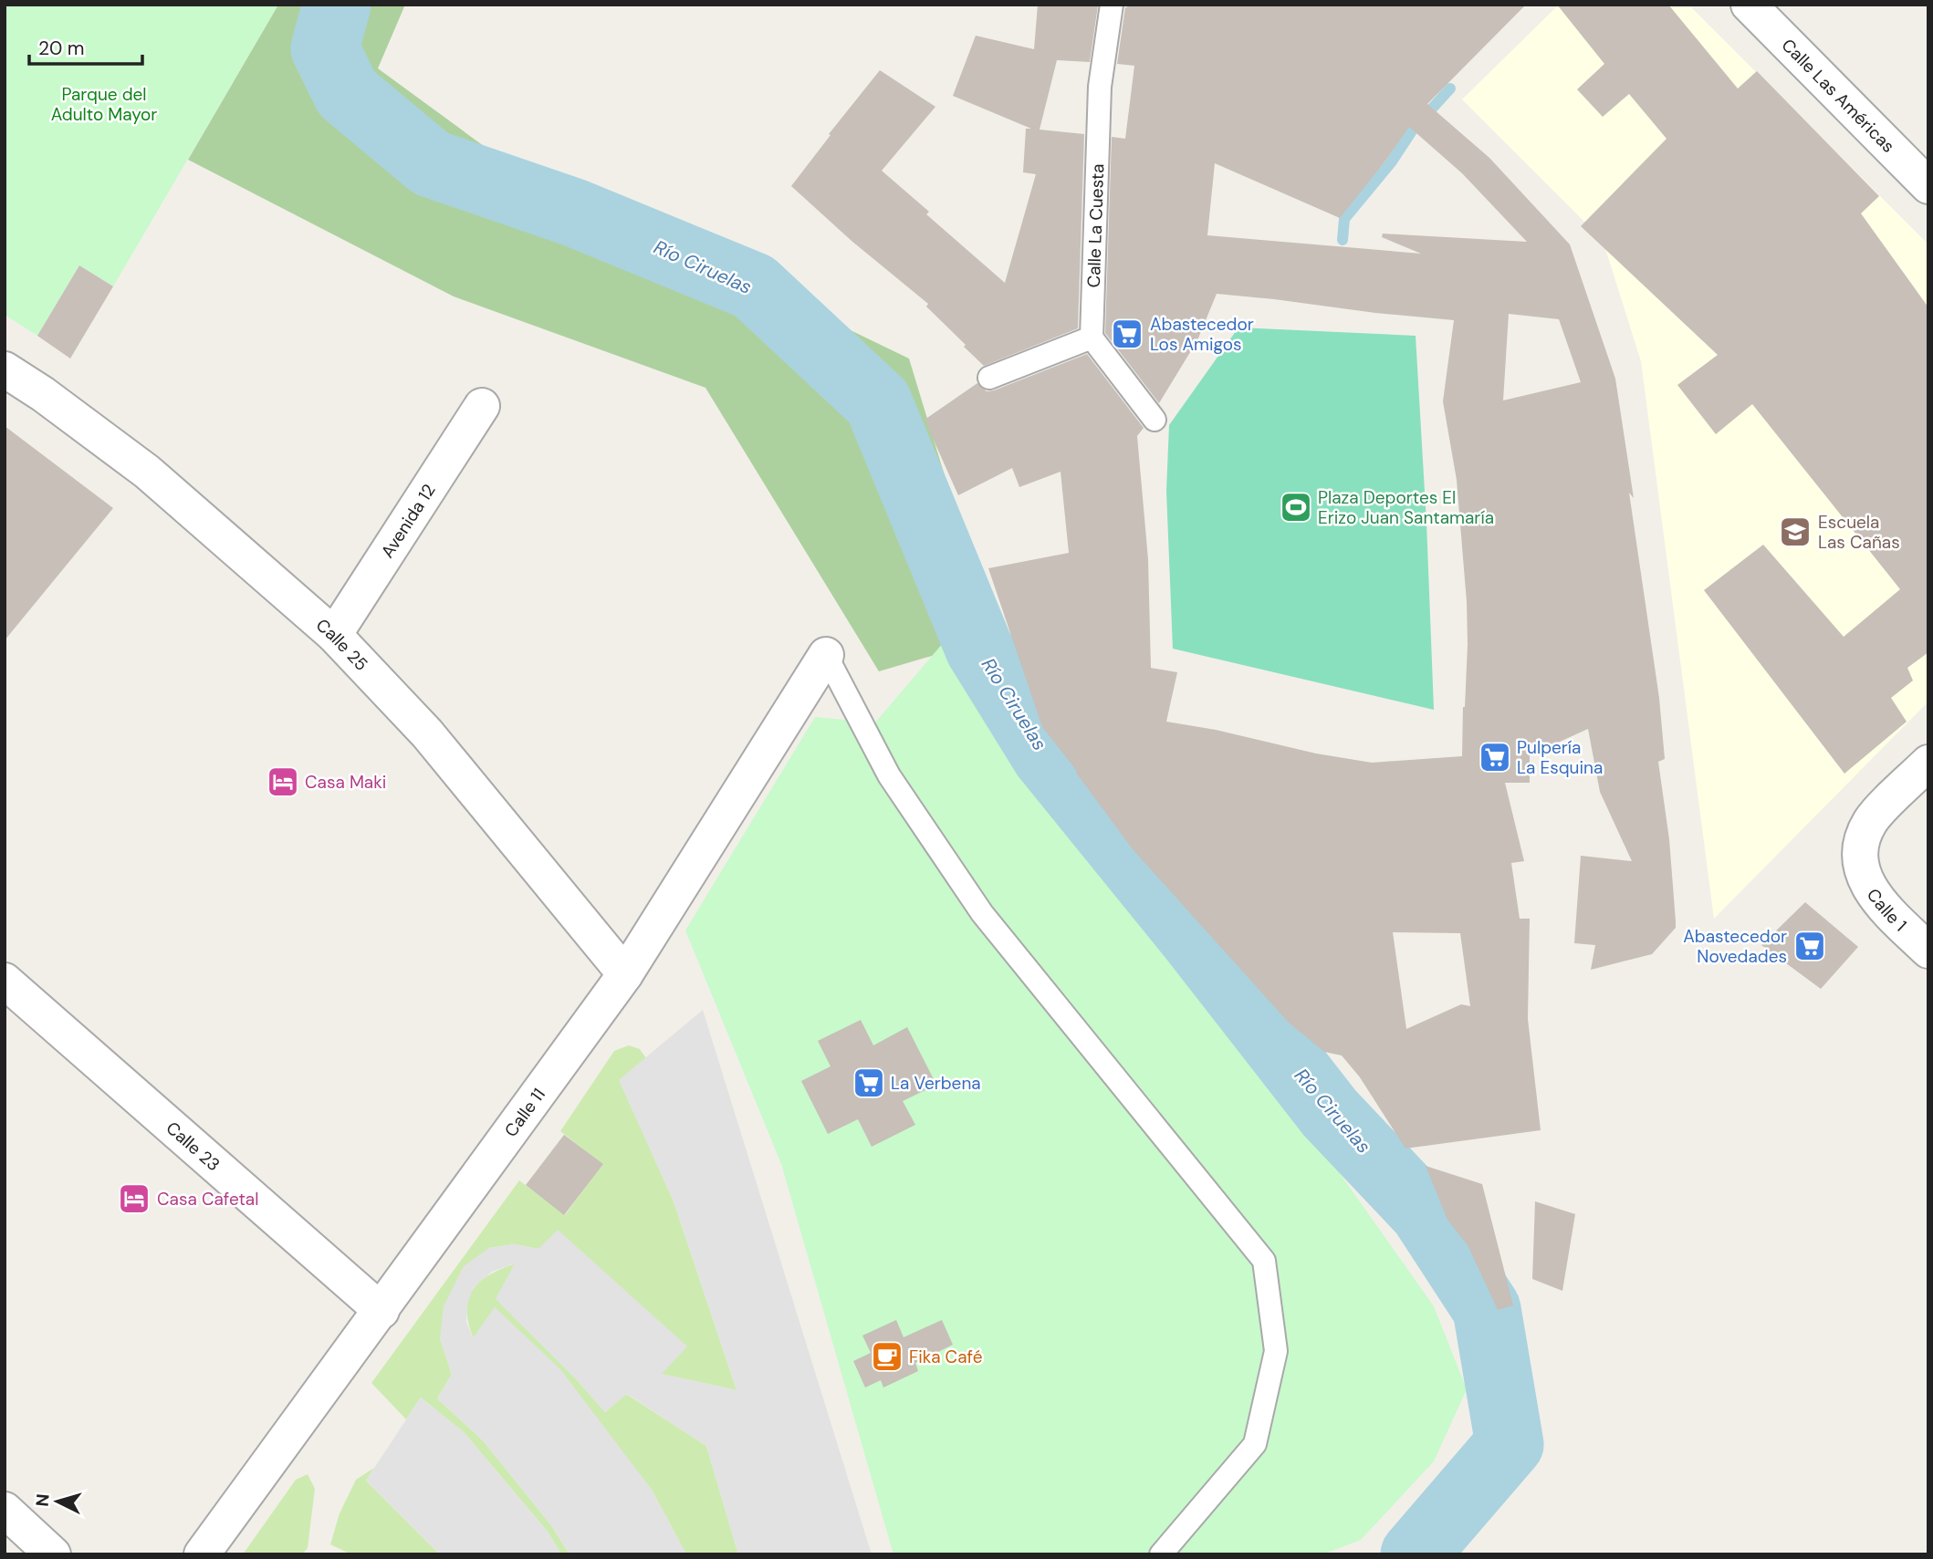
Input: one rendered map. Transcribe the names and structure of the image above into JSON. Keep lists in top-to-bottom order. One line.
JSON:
{"streets":{"street":["Calle Las Américas","Avenida 12","Calle 25","Calle 1","Calle 11","Calle 23"],"lane":["Calle La Cuesta"]},"crossings":[["Avenida 12","Calle 25"],["Calle 25","Calle 11"],["Calle 11","Calle 23"]],"water":["Río Ciruelas"],"parks":["Parque del Adulto Mayor"],"places":{"supermarket":["Abastecedor Los Amigos","Pulpería La Esquina","Abastecedor Novedades","La Verbena"],"sports":["Plaza Deportes El Erizo Juan Santamaría"],"school or university":["Escuela Las Cañas"],"hotel":["Casa Maki","Casa Cafetal"],"cafe":["Fika Café"]},"scale_bar":"20 m","north":"left"}
